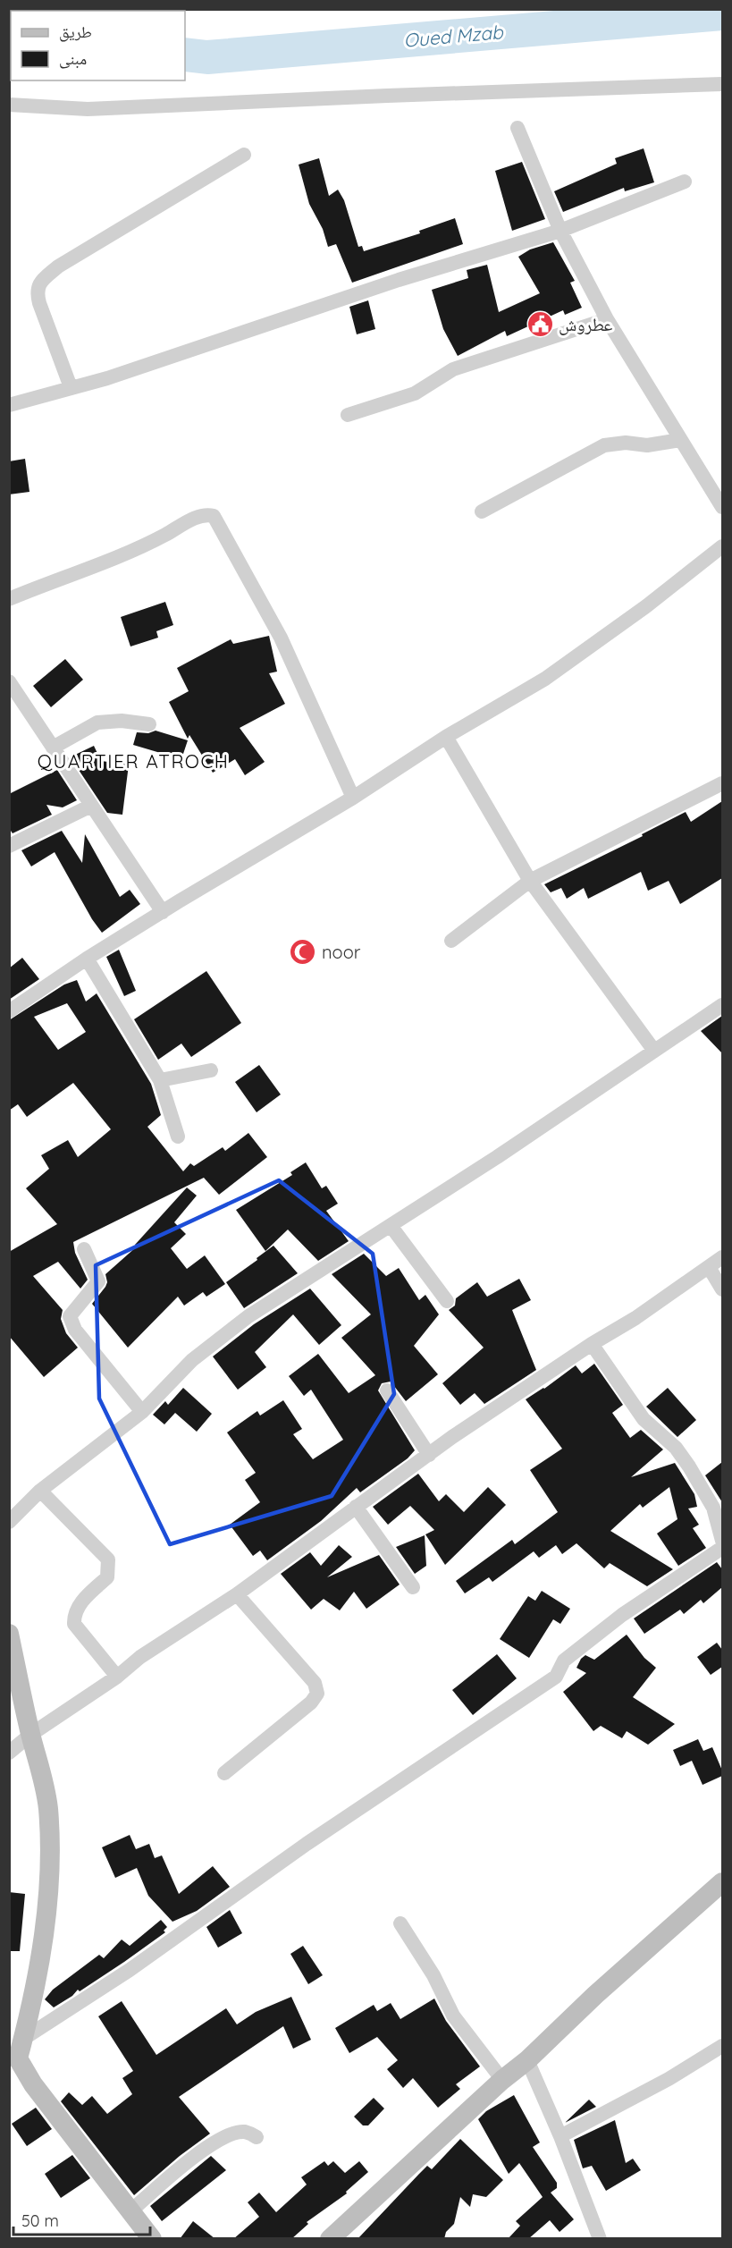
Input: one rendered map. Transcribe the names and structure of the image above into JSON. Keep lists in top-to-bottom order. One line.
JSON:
{"districts":["QUARTIER ATROCH"],"water":["Oued Mzab"],"places":{"public building":["عطروش"],"mosque":["noor"]},"legend":["طريق","مبنى"],"scale_bar":"50 m"}
